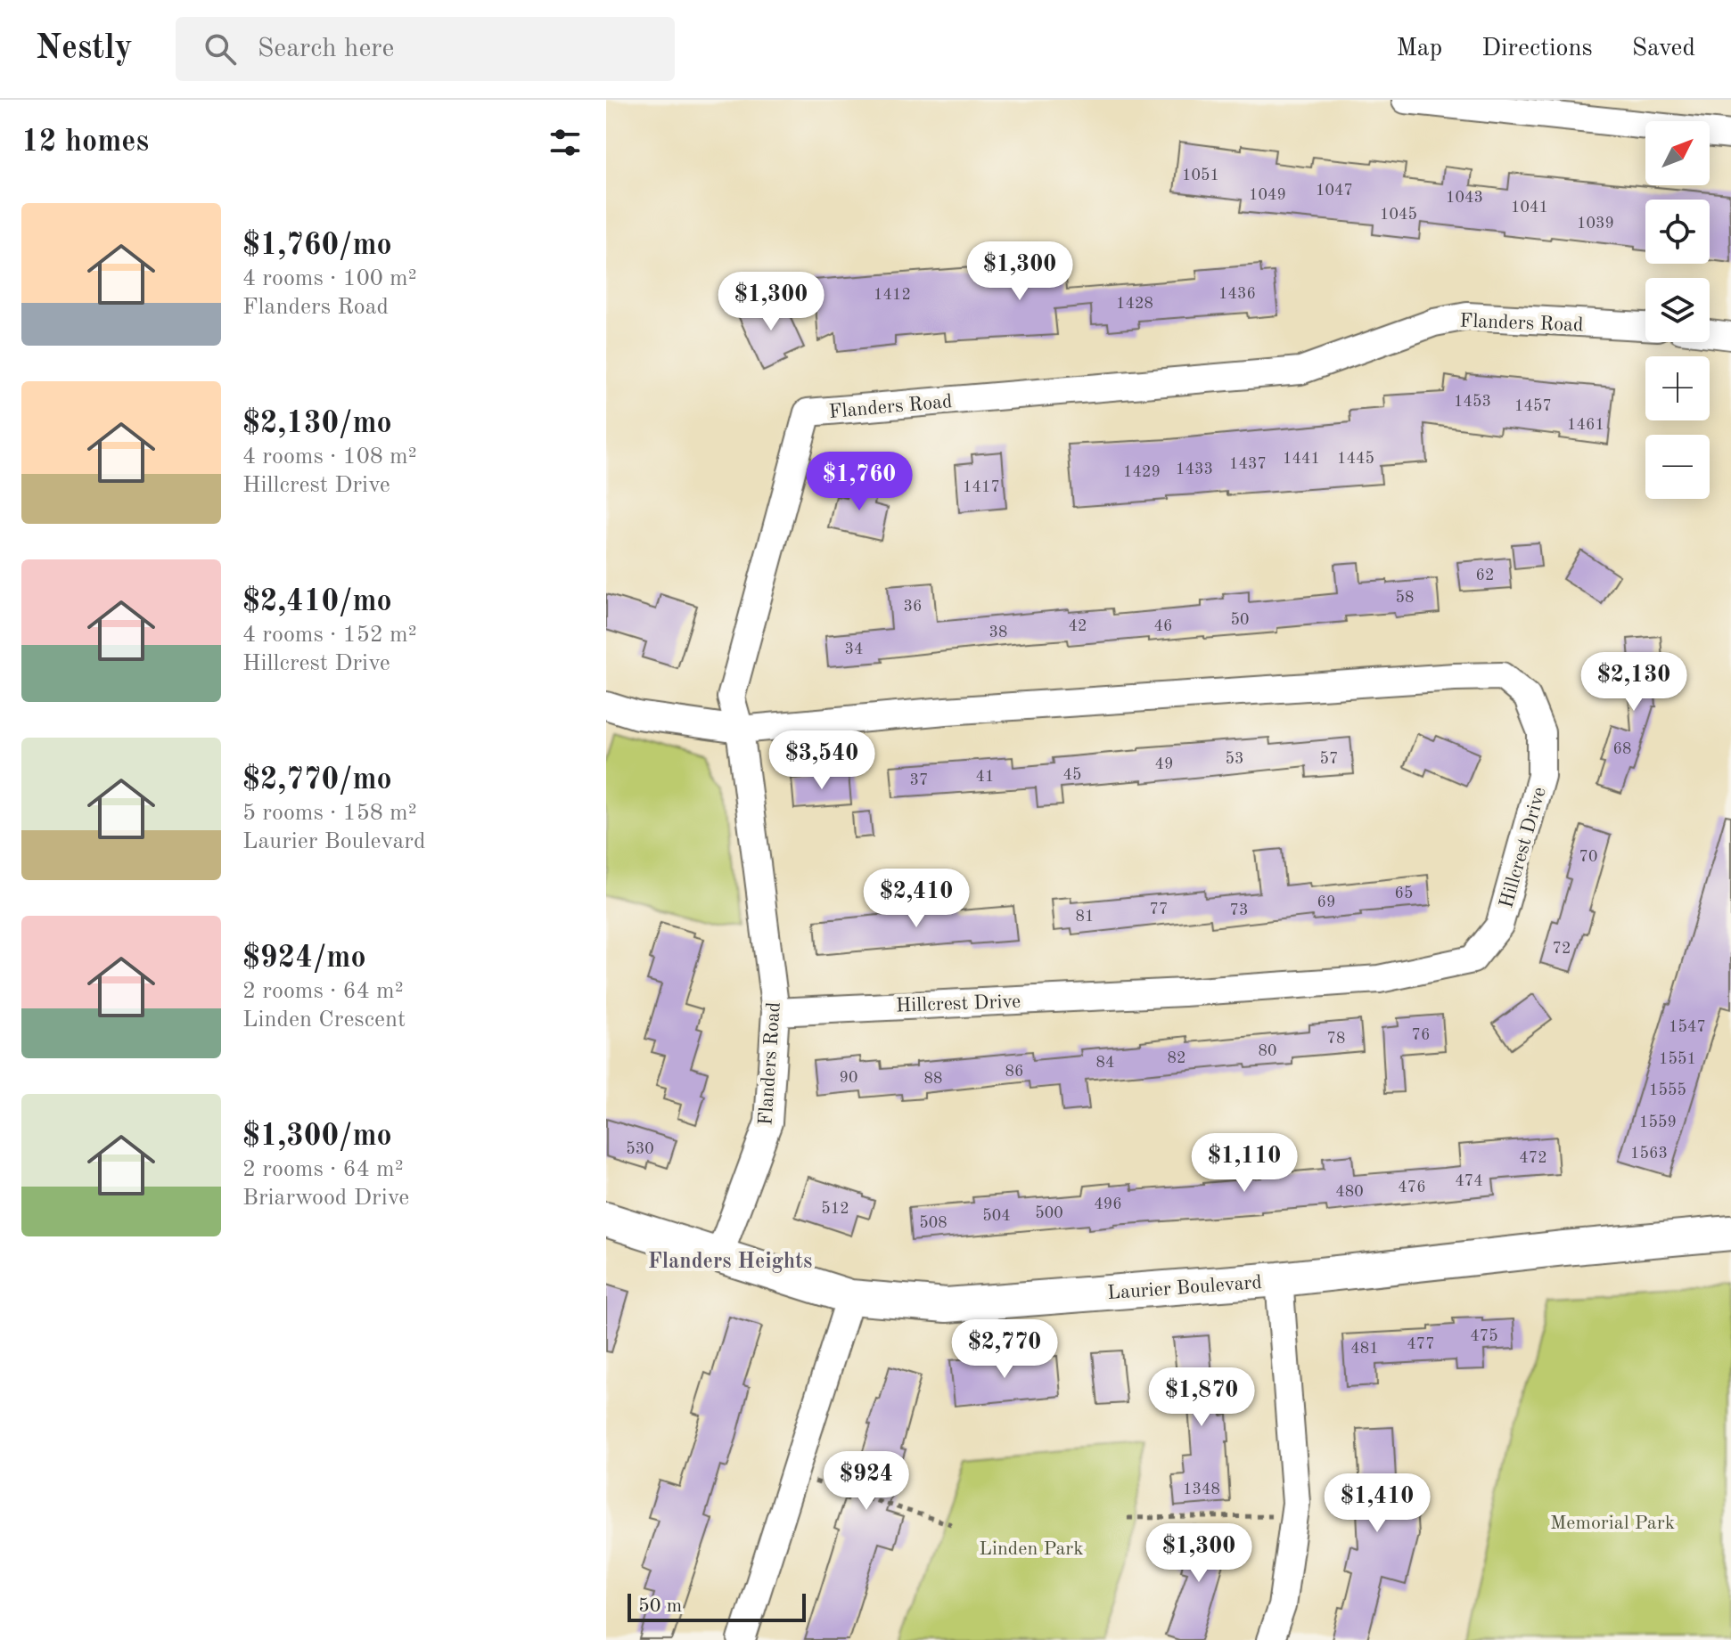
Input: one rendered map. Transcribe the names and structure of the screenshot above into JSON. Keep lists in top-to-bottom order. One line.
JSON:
{"streets":{"street":["Flanders Road","Hillcrest Drive","Laurier Boulevard"]},"crossings":[["Flanders Road","Hillcrest Drive"],["Flanders Road","Laurier Boulevard"]],"districts":["Flanders Heights"],"parks":["Memorial Park","Linden Park"],"house_numbers":["1051","1047","1049","1043","1041","1045","1039","1436","1412","1428","1453","1457","1461","1441","1445","1437","1433","1429","1417","62","58","36","50","42","46","38","34","68","53","57","49","45","41","37","70","65","69","77","73","81","72","1547","76","78","80","82","1551","84","86","90","88","1555","1559","530","1563","472","474","476","480","496","512","500","504","508","475","477","481","1348"],"scale_bar":"50 m","north":"top right","page":{"header":"Nestly","search":"Search here","nav":["Map","Directions","Saved"],"heading":"12 homes","map_buttons":["+","−"],"list":[{"name":"$1,760/mo","note":"4 rooms · 100 m² · Flanders Road"},{"name":"$2,130/mo","note":"4 rooms · 108 m² · Hillcrest Drive"},{"name":"$2,410/mo","note":"4 rooms · 152 m² · Hillcrest Drive"},{"name":"$2,770/mo","note":"5 rooms · 158 m² · Laurier Boulevard"},{"name":"$924/mo","note":"2 rooms · 64 m² · Linden Crescent"},{"name":"$1,300/mo","note":"2 rooms · 64 m² · Briarwood Drive"}],"price":["$1,300","$1,300","$1,760","$2,130","$3,540","$2,410","$1,110","$2,770","$1,870","$924","$1,410","$1,300"],"scale":"50 m"}}
